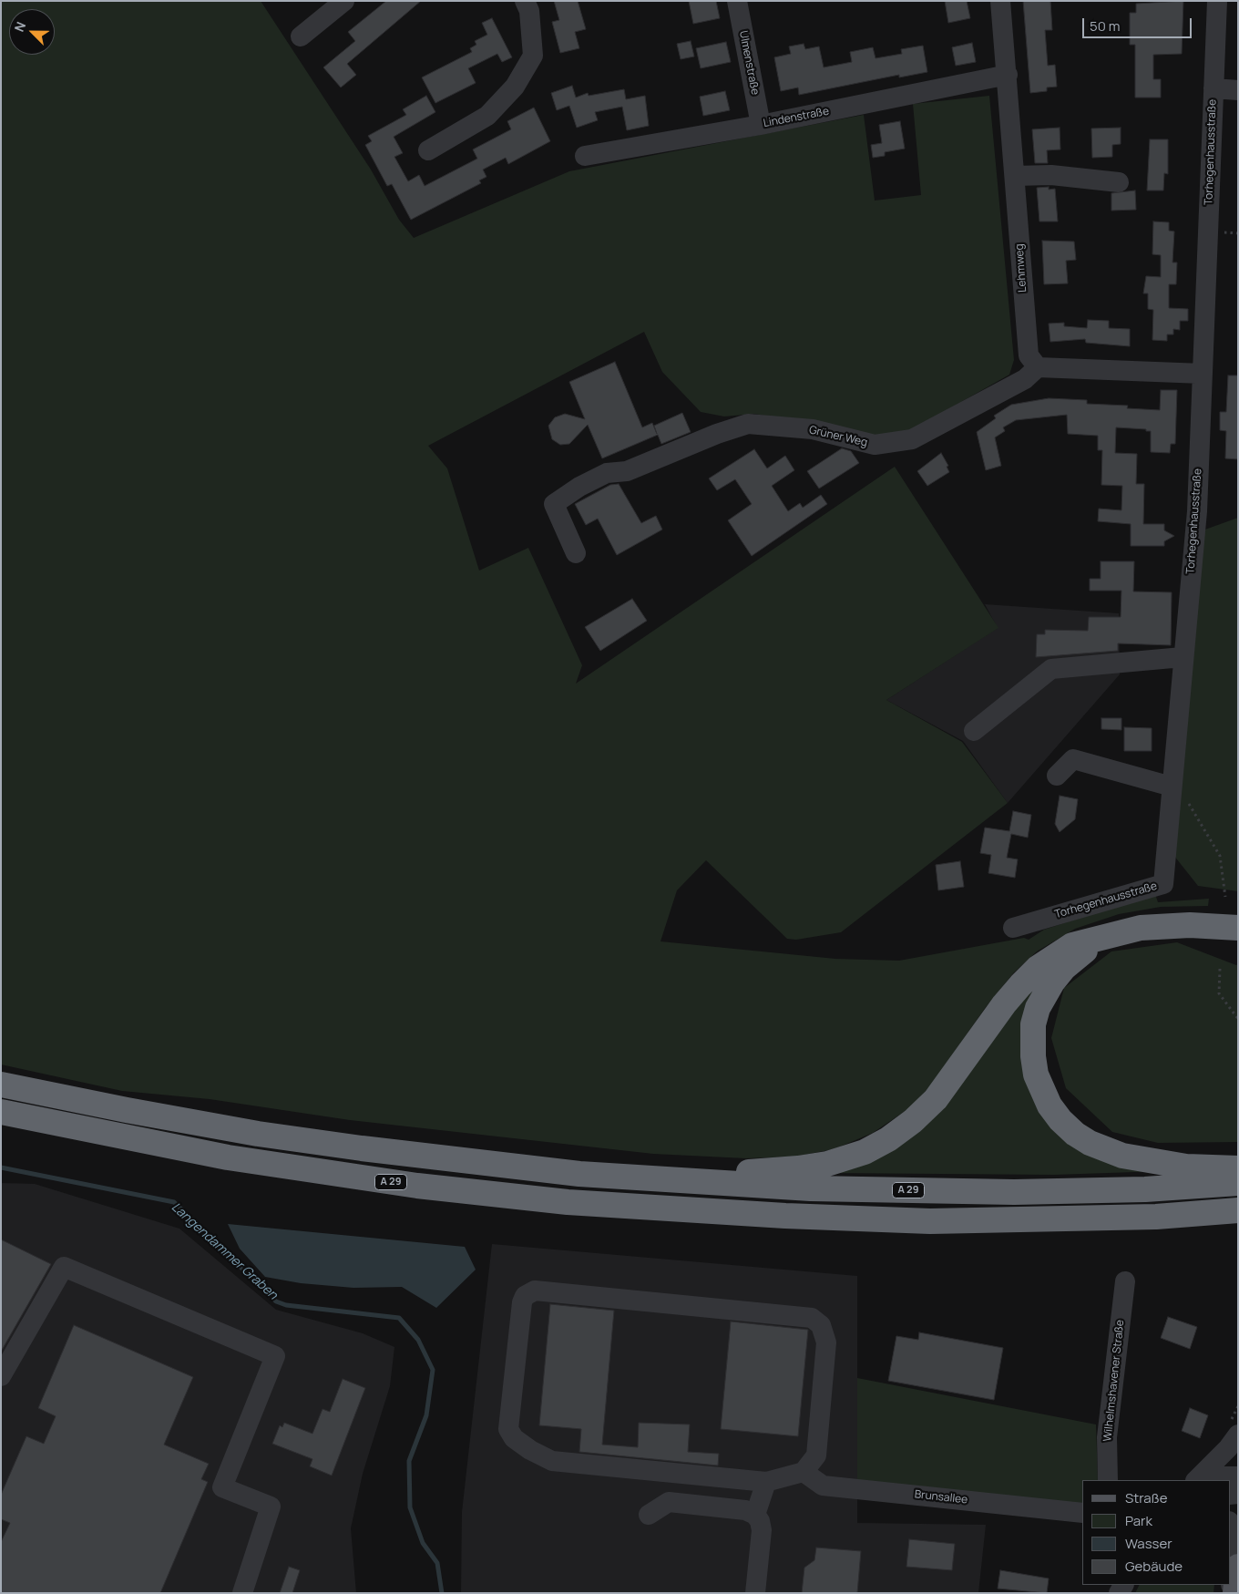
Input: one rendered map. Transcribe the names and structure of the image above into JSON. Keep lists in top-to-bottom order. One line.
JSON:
{"streets":{"highway":["A 29"],"street":["Ulmenstraße","Lindenstraße","Torhegenhausstraße","Lehmweg","Grüner Weg","Wilhelmshavener Straße","Brunsallee"]},"crossings":[["Ulmenstraße","Lindenstraße"],["Lindenstraße","Lehmweg"],["Lehmweg","Grüner Weg"]],"water":["Langendammer Graben"],"legend":["Straße","Park","Wasser","Gebäude"],"scale_bar":"50 m","north":"top left"}
